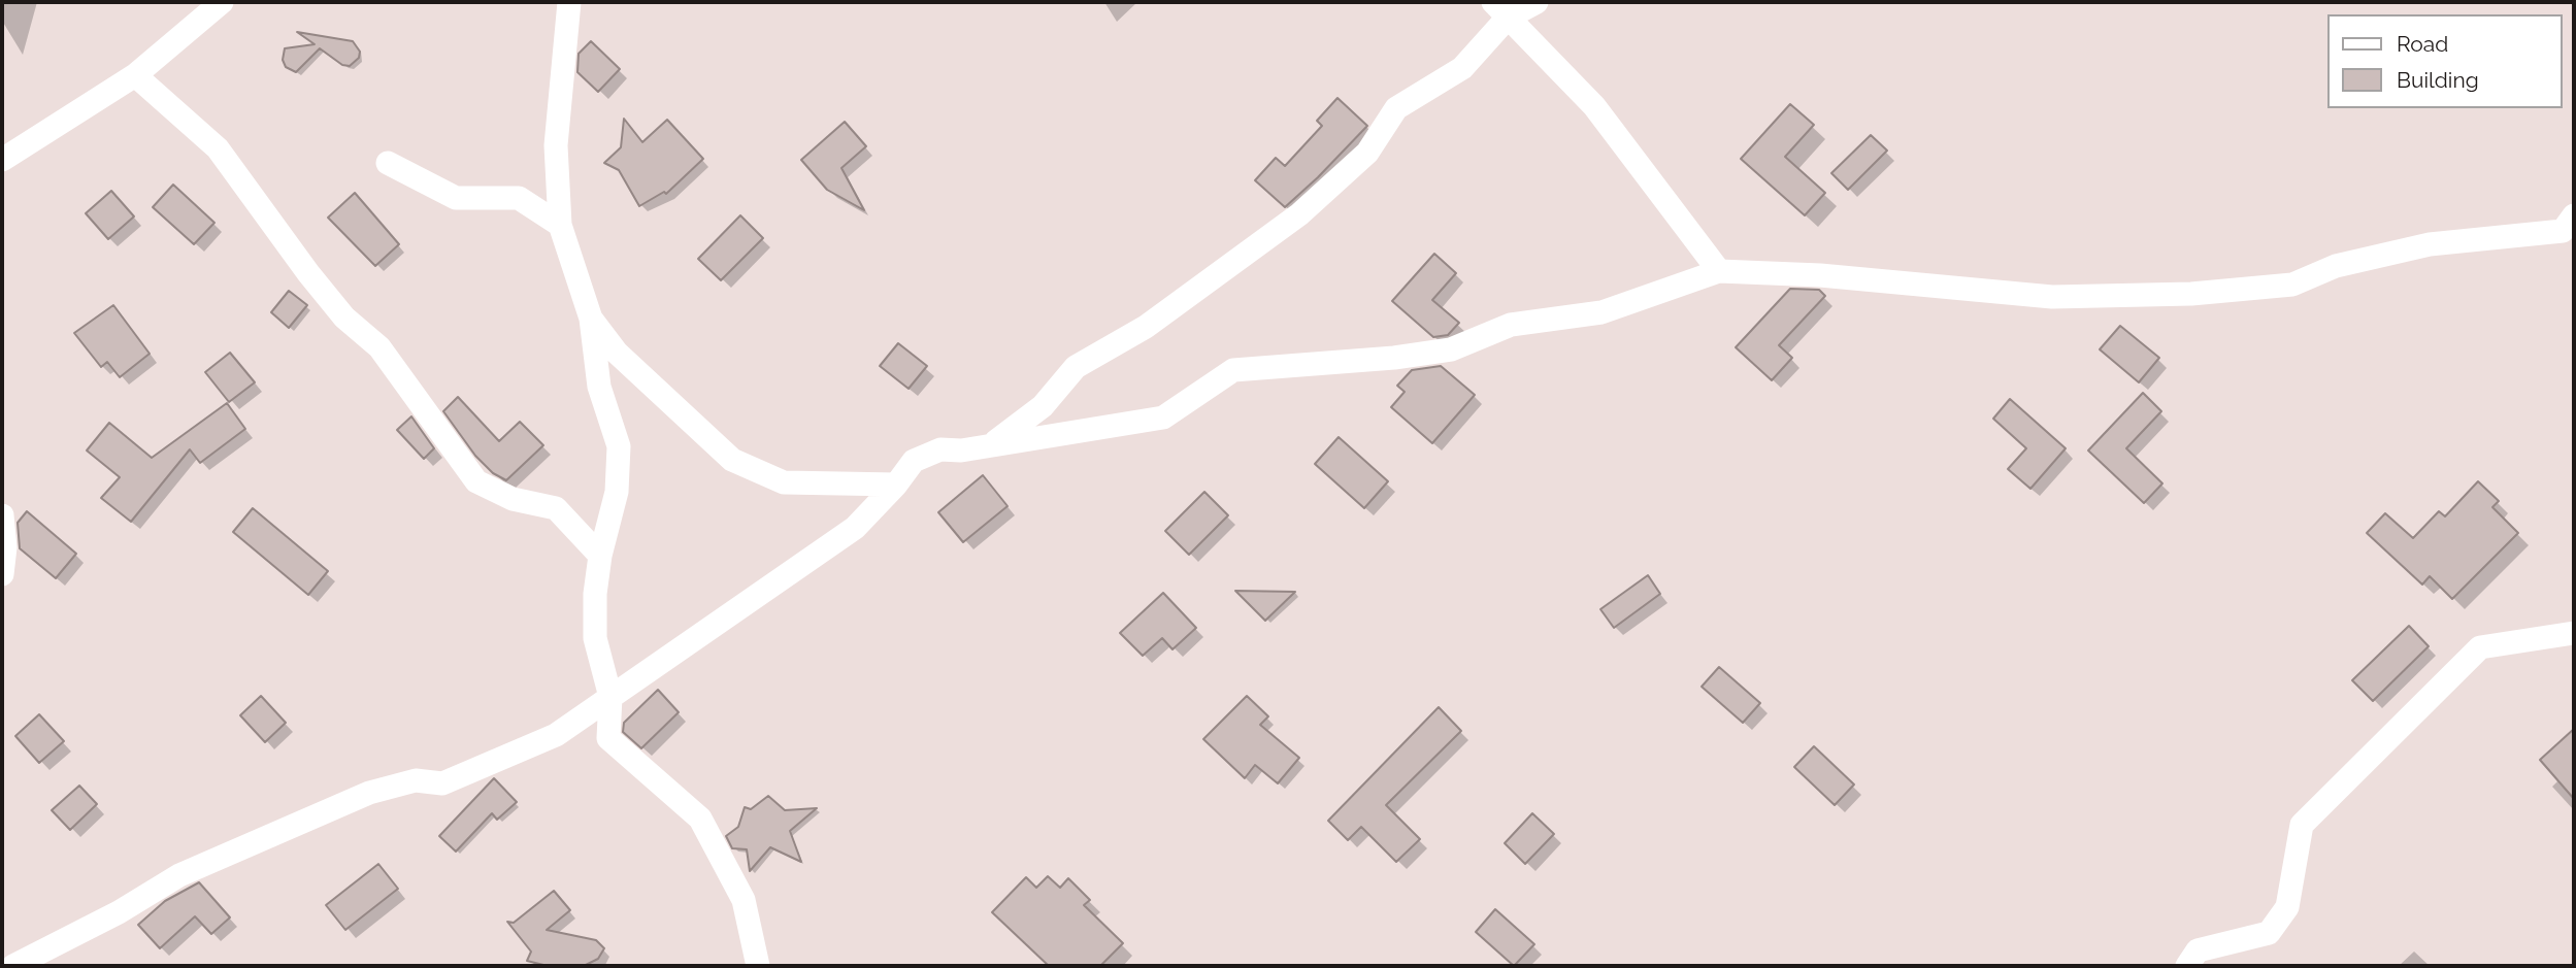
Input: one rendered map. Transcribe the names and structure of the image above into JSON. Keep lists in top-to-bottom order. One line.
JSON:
{"legend":["Road","Building"]}
